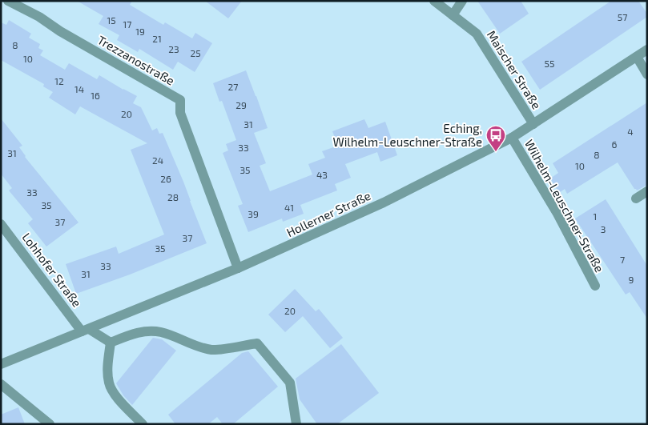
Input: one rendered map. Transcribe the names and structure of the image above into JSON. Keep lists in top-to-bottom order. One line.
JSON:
{"streets":{"street":["Trezzanostraße","Maischer Straße","Wilhelm-Leuschner-Straße","Hollerner Straße","Lohhofer Straße"]},"crossings":[["Trezzanostraße","Hollerner Straße"],["Maischer Straße","Hollerner Straße"],["Wilhelm-Leuschner-Straße","Hollerner Straße"],["Hollerner Straße","Lohhofer Straße"]],"places":{"bus stop":["Eching, Wilhelm-Leuschner-Straße"]},"house_numbers":["57","15","17","19","21","8","23","25","10","55","12","27","14","16","29","20","31","4","6","33","31","8","24","10","35","43","26","33","28","35","41","39","1","37","3","37","35","7","33","31","9","20"]}
